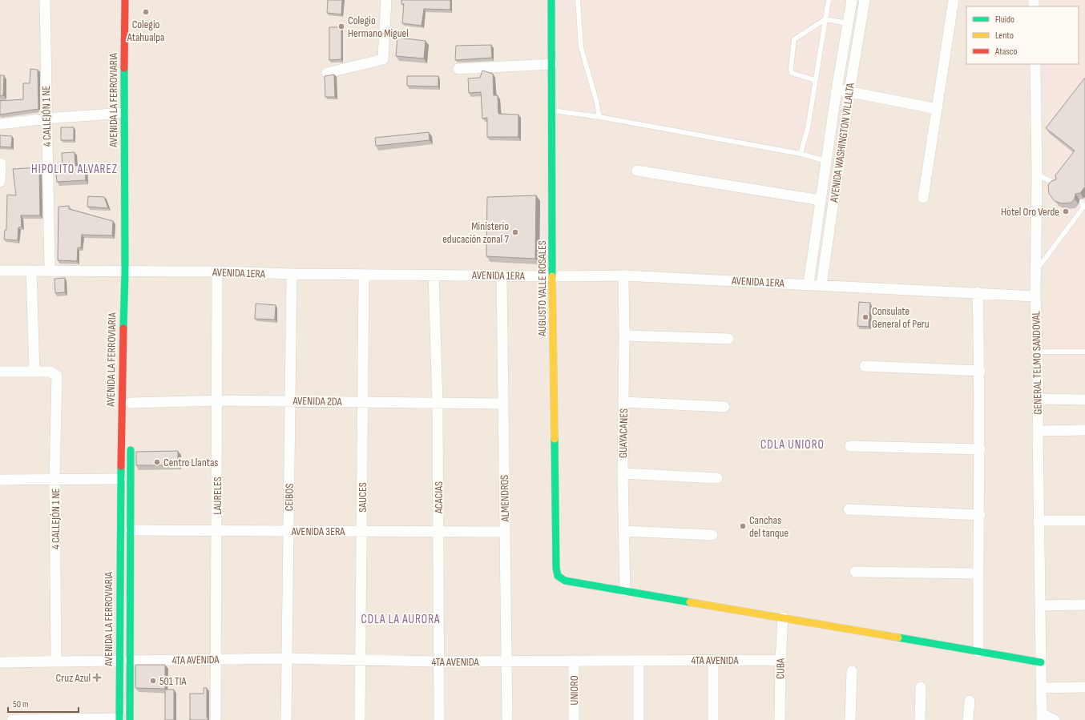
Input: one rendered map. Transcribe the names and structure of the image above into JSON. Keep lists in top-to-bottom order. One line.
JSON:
{"streets":{"main road":["AVENIDA LA FERROVIARIA","AUGUSTO VALLE ROSALES"],"street":["4 CALLEJÓN 1 NE","AVENIDA WASHINGTON VILLALTA","AVENIDA 1ERA","GENERAL TELMO SANDOVAL","AVENIDA 2DA","GUAYACANES","LAURELES","CEIBOS","SAUCES","ACACIAS","ALMENDROS","AVENIDA 3ERA","4TA AVENIDA","CUBA","UNIORO"]},"crossings":[["AVENIDA LA FERROVIARIA","AVENIDA 1ERA"],["AVENIDA LA FERROVIARIA","AVENIDA 3ERA"],["AVENIDA LA FERROVIARIA","4TA AVENIDA"],["4 CALLEJÓN 1 NE","AVENIDA 1ERA"],["AVENIDA WASHINGTON VILLALTA","AVENIDA 1ERA"],["AVENIDA 1ERA","AUGUSTO VALLE ROSALES"],["AVENIDA 1ERA","GENERAL TELMO SANDOVAL"],["AVENIDA 1ERA","GUAYACANES"],["AVENIDA 1ERA","LAURELES"],["AVENIDA 1ERA","CEIBOS"],["AVENIDA 1ERA","SAUCES"],["AVENIDA 1ERA","ACACIAS"],["AVENIDA 1ERA","ALMENDROS"],["AUGUSTO VALLE ROSALES","GUAYACANES"],["AVENIDA 2DA","LAURELES"],["AVENIDA 2DA","CEIBOS"],["AVENIDA 2DA","SAUCES"],["AVENIDA 2DA","ACACIAS"],["AVENIDA 2DA","ALMENDROS"],["LAURELES","AVENIDA 3ERA"],["LAURELES","4TA AVENIDA"],["CEIBOS","AVENIDA 3ERA"],["CEIBOS","4TA AVENIDA"],["SAUCES","AVENIDA 3ERA"],["SAUCES","4TA AVENIDA"],["ACACIAS","AVENIDA 3ERA"],["ACACIAS","4TA AVENIDA"],["ALMENDROS","AVENIDA 3ERA"],["ALMENDROS","4TA AVENIDA"],["4TA AVENIDA","CUBA"],["4TA AVENIDA","UNIORO"]],"districts":["HIPOLITO ALVAREZ","CDLA UNIORO","CDLA LA AURORA"],"places":{"other":["Colegio Atahualpa","Colegio Hermano Miguel","Hotel Oro Verde","Ministerio educación zonal 7","Consulate General of Peru","Centro Llantas","Canchas del tanque","501 TIA"],"health":["Cruz Azul"]},"legend":["Fluido","Lento","Atasco"],"scale_bar":"50 m"}
